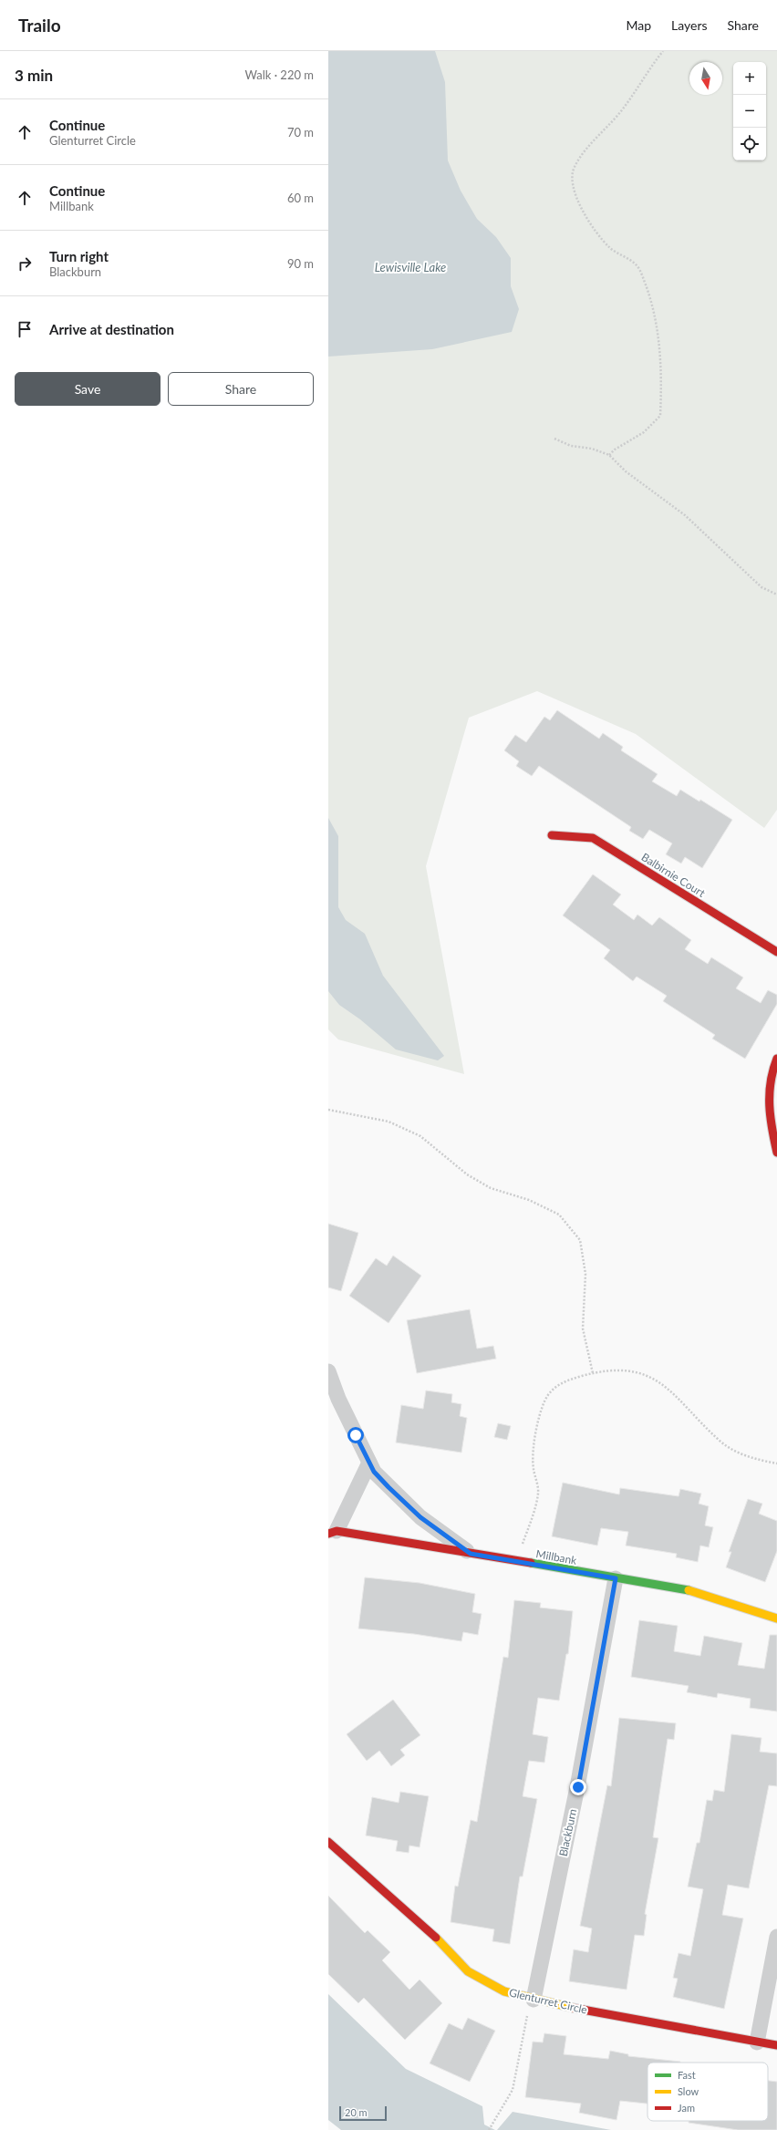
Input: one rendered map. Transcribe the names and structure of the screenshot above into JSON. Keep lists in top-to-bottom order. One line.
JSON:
{"streets":{"street":["Balbirnie Court","Millbank","Blackburn","Glenturret Circle"]},"crossings":[["Millbank","Blackburn"],["Blackburn","Glenturret Circle"]],"water":["Lewisville Lake"],"legend":["Fast","Slow","Jam"],"scale_bar":"20 m","north":"bottom","page":{"header":"Trailo","nav":["Map","Layers","Share"],"heading":["3 min","Walk · 220 m"],"map_buttons":["+","−"],"list":[["Continue","Glenturret Circle","70 m"],["Continue","Millbank","60 m"],["Turn right","Blackburn","90 m"],"Arrive at destination"],"buttons":["Save","Share"],"scale":"20 m"}}
